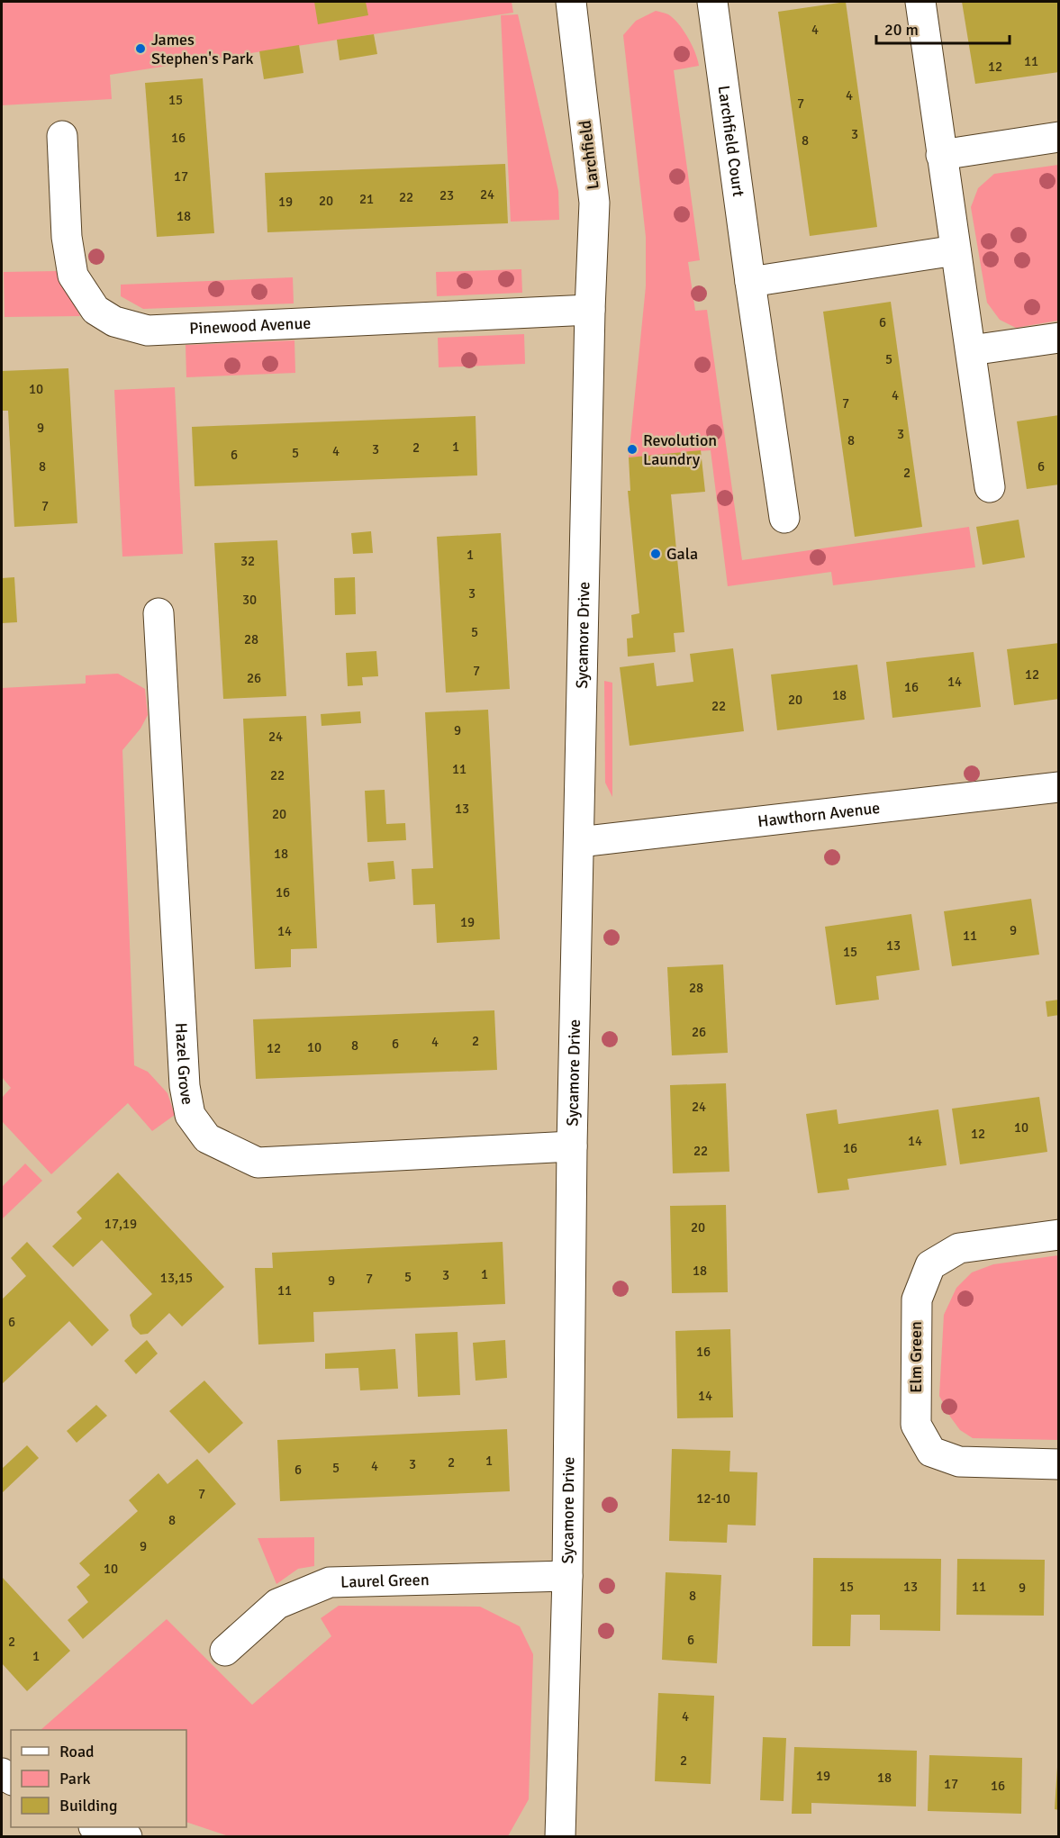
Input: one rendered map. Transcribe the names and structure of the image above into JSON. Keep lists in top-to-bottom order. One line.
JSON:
{"streets":{"street":["Larchfield Court","Larchfield","Pinewood Avenue","Sycamore Drive","Hawthorn Avenue","Hazel Grove","Elm Green","Laurel Green"]},"crossings":[["Larchfield","Pinewood Avenue"],["Larchfield","Sycamore Drive"],["Pinewood Avenue","Sycamore Drive"],["Sycamore Drive","Hawthorn Avenue"],["Sycamore Drive","Hazel Grove"],["Sycamore Drive","Laurel Green"]],"places":["James Stephen's Park","Revolution Laundry","Gala"],"house_numbers":["4","11","12","4","15","7","3","16","8","17","24","23","22","21","20","19","18","6","5","10","4","7","9","3","8","1","2","3","4","5","6","8","6","2","7","1","32","3","30","5","28","7","12","26","14","16","18","20","22","9","24","11","22","13","20","18","16","19","9","14","11","13","15","28","26","2","4","6","8","10","12","24","10","12","14","16","22","17,19","20","18","1","3","5","13,15","7","9","11","6","16","14","1","2","3","4","5","6","7","12-10","8","9","10","15","13","11","9","8","6","2","1","4","2","19","18","17","16"],"legend":["Road","Park","Building"],"scale_bar":"20 m"}
